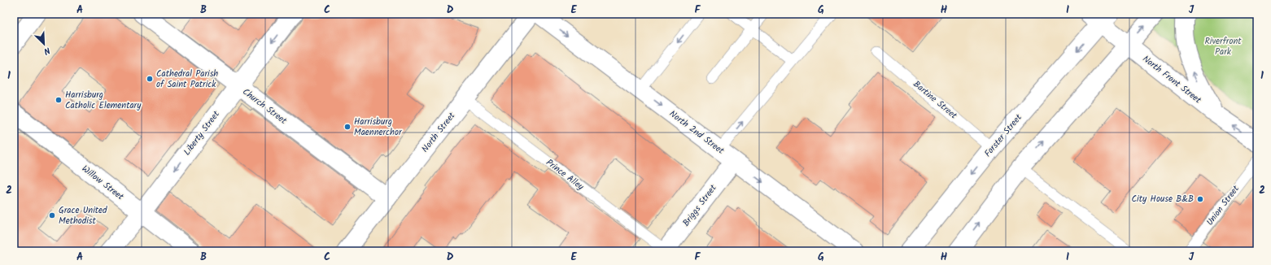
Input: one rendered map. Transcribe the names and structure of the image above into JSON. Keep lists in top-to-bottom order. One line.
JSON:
{"streets":{"main road":["North Front Street","Church Street","North Street","North 2nd Street","Liberty Street","Forster Street","Willow Street","Briggs Street"],"lane":["Bartine Street","Prince Alley","Union Street"]},"crossings":[["North Front Street","Forster Street"],["Bartine Street","Forster Street"],["Church Street","North Street"],["Church Street","Liberty Street"],["North Street","Prince Alley"],["North 2nd Street","Briggs Street"],["Liberty Street","Willow Street"],["Prince Alley","Briggs Street"]],"one_way":["North 2nd Street","Liberty Street"],"parks":["Riverfront Park"],"places":["Cathedral Parish of Saint Patrick","Harrisburg Catholic Elementary","Harrisburg Maennerchor","City House B&B","Grace United Methodist"],"north":"bottom right","grid":{"columns":["A","B","C","D","E","F","G","H","I","J"],"rows":["1","2"]}}
